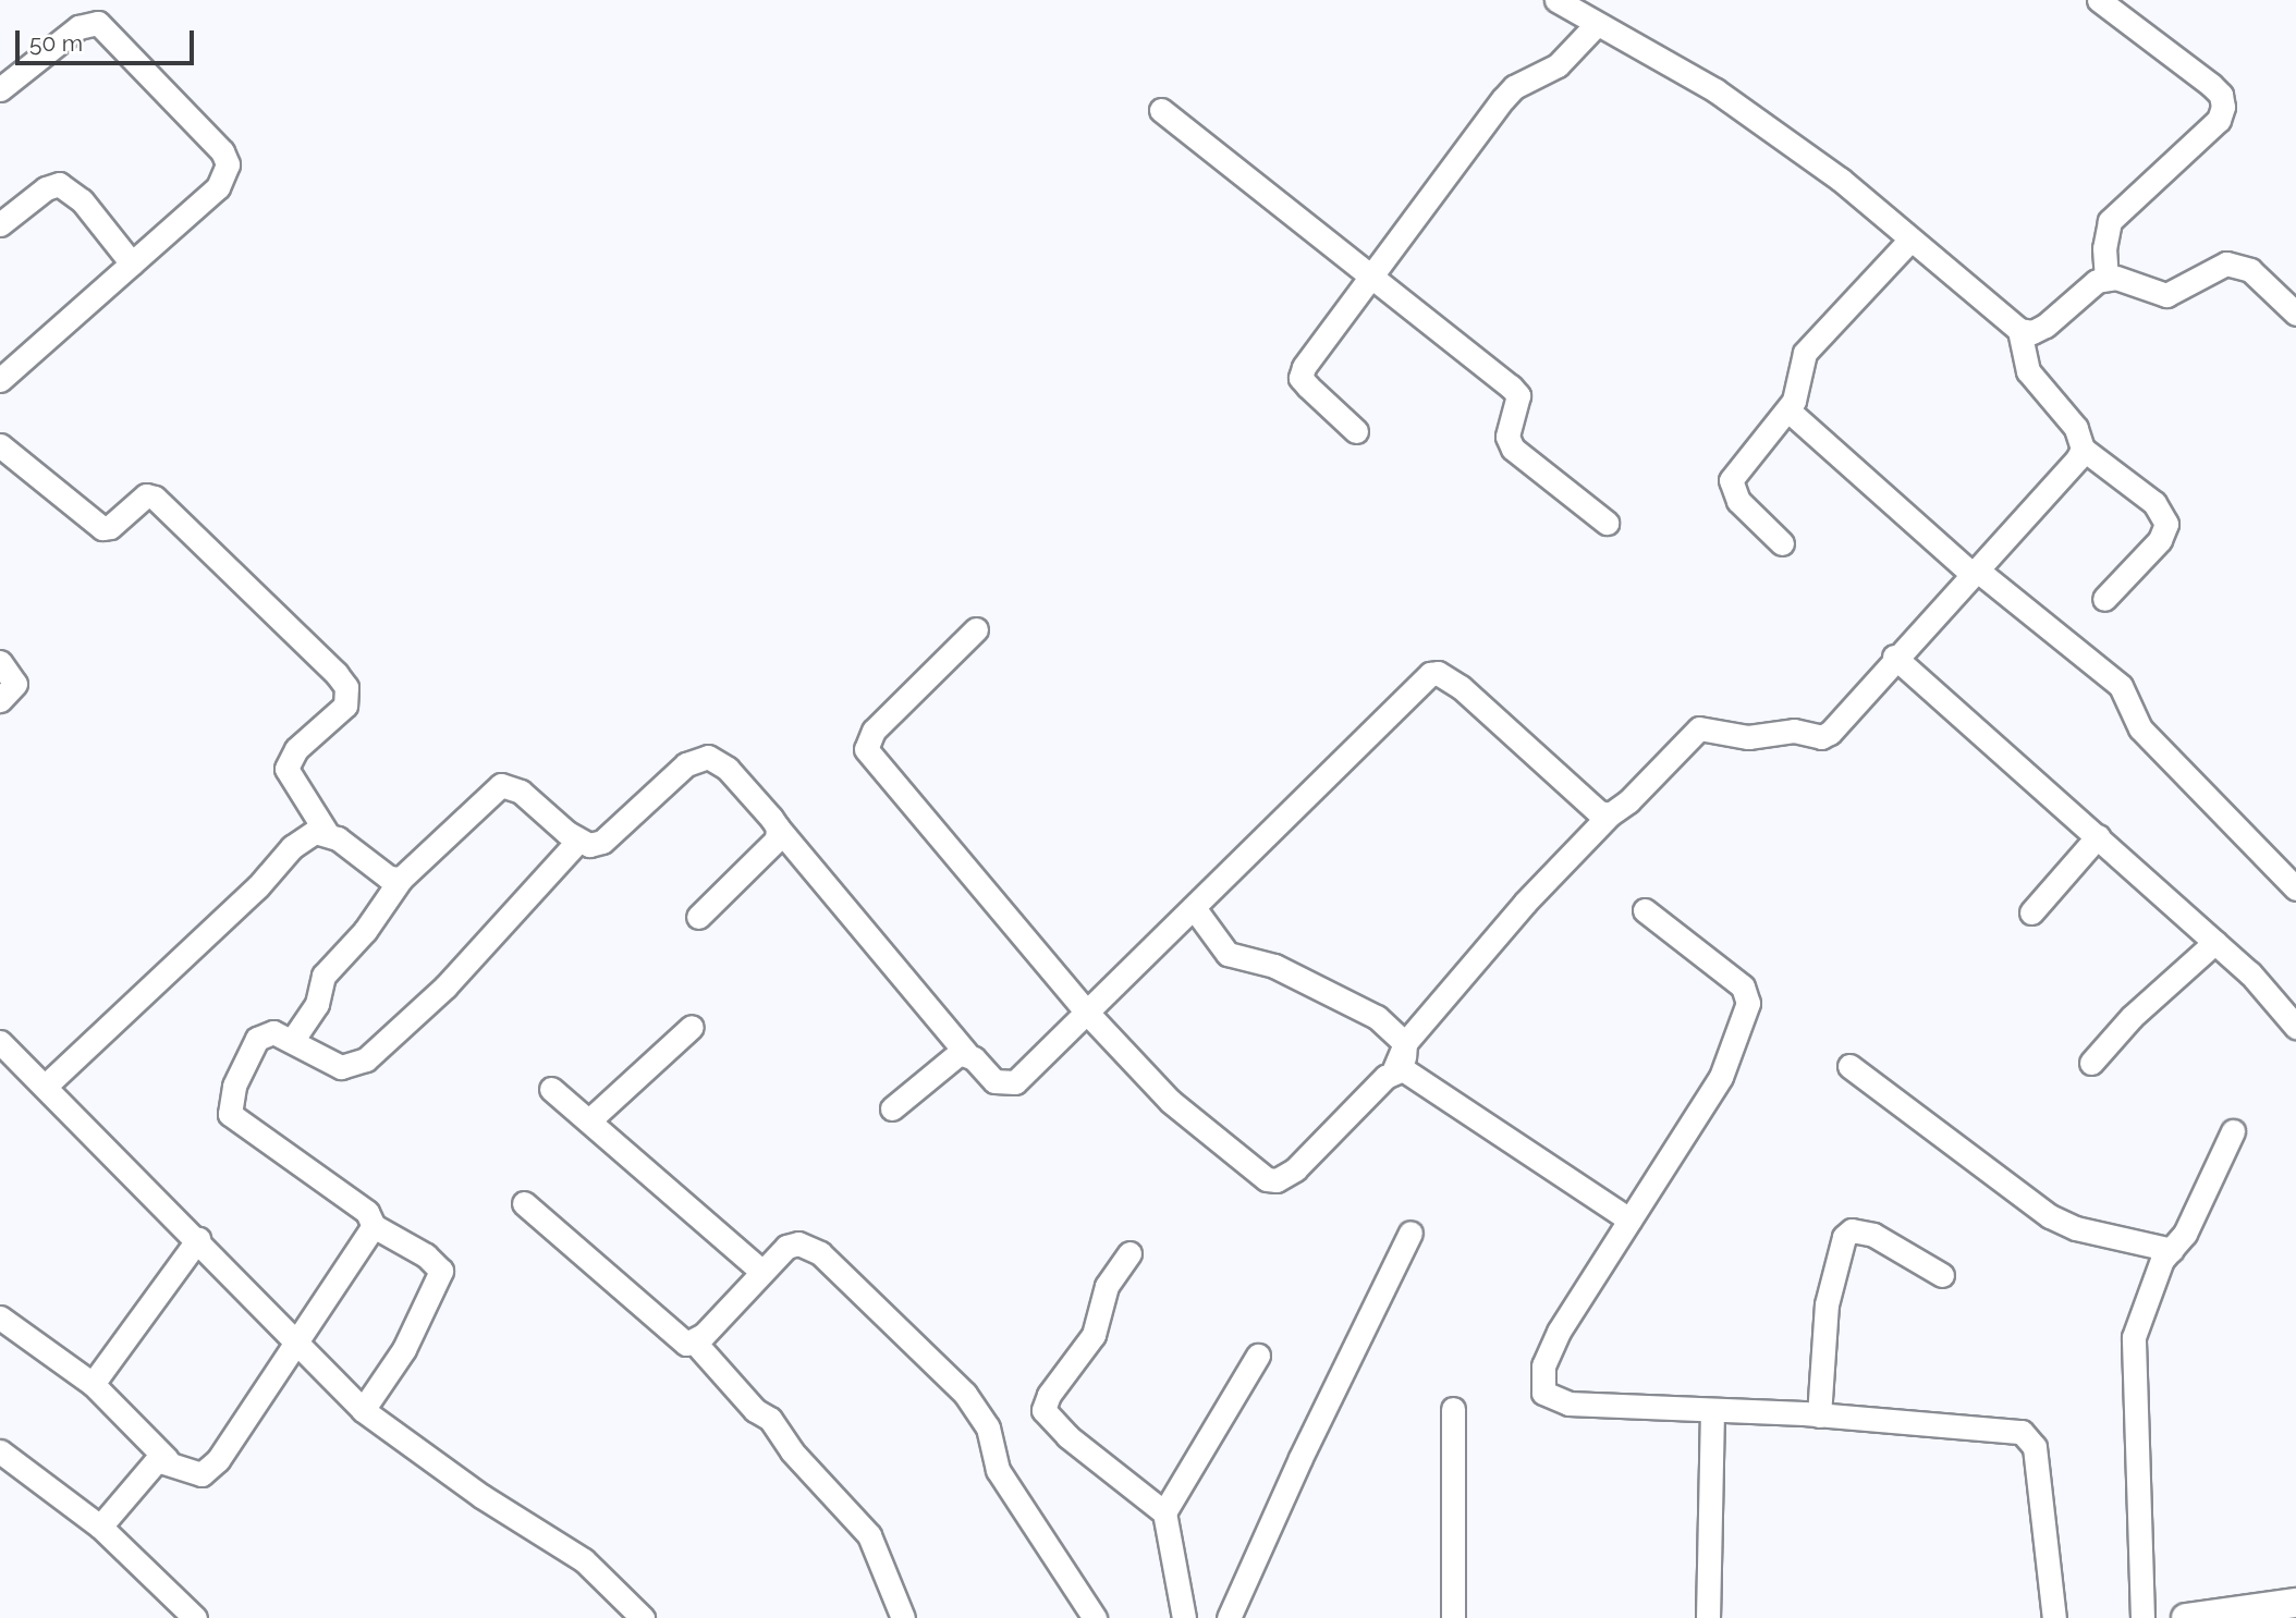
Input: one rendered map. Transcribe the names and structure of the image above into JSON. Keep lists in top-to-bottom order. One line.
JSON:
{"scale_bar":"50 m"}
